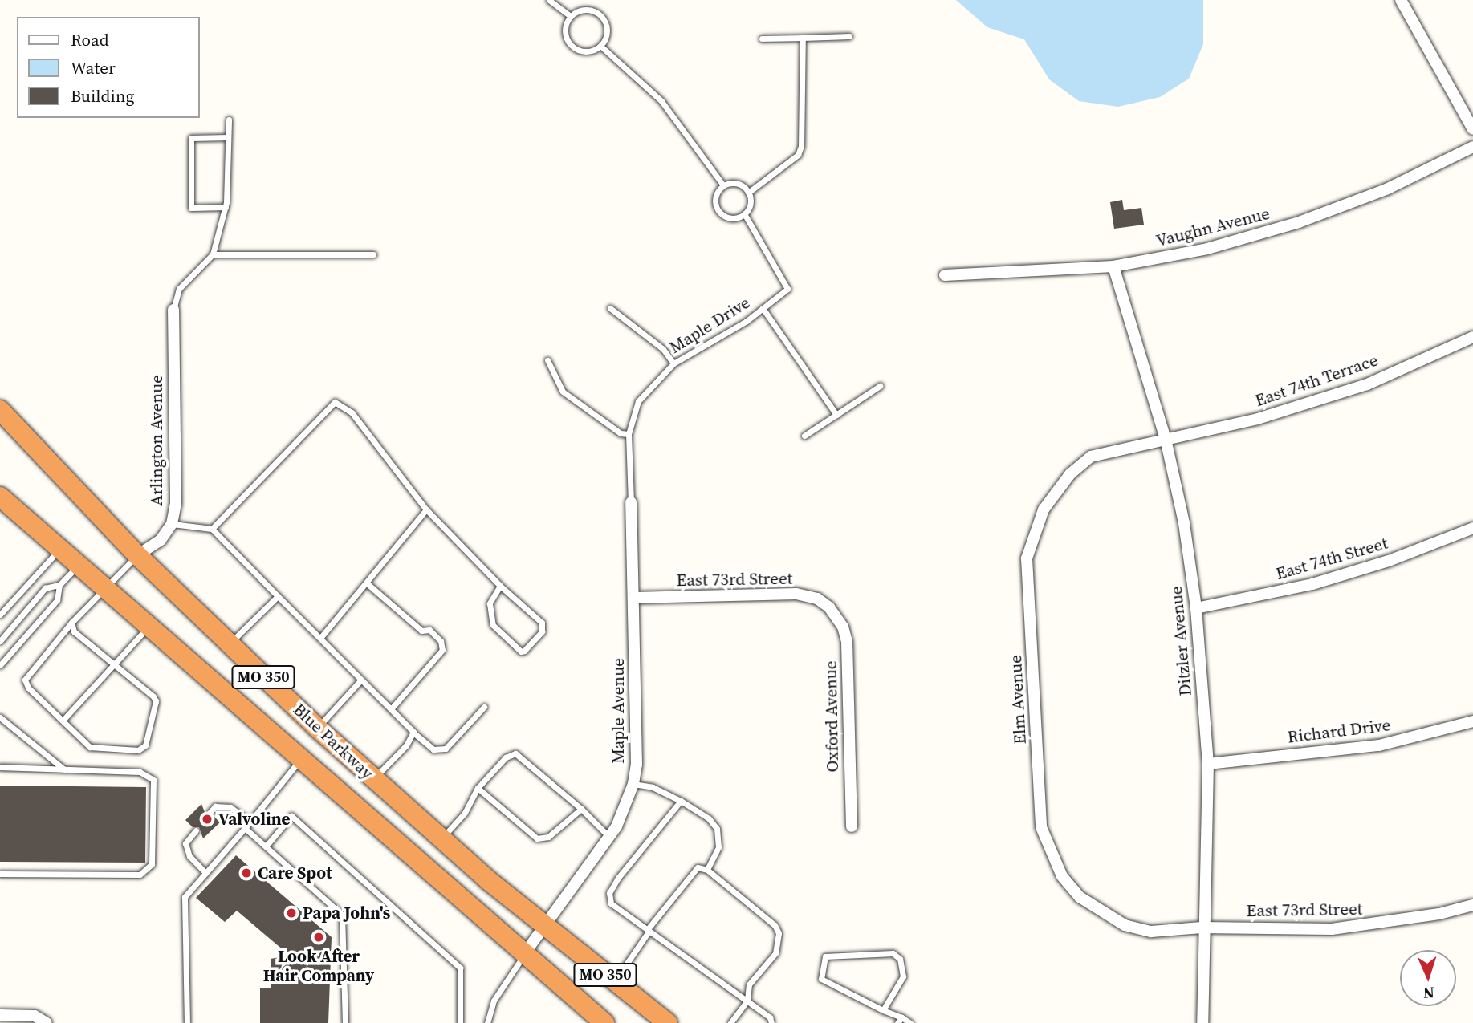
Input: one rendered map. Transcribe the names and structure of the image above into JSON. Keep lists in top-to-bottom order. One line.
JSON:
{"streets":{"highway":["MO 350","Blue Parkway"],"street":["Vaughn Avenue","East 74th Terrace","Arlington Avenue","East 74th Street","East 73rd Street","Ditzler Avenue","Elm Avenue","Maple Avenue","Oxford Avenue","Richard Drive"],"lane":["Maple Drive"]},"crossings":[["Vaughn Avenue","Ditzler Avenue"],["Maple Drive","Maple Avenue"],["East 74th Terrace","Ditzler Avenue"],["East 74th Terrace","Elm Avenue"],["Arlington Avenue","Blue Parkway"],["East 74th Street","Ditzler Avenue"],["East 73rd Street","Ditzler Avenue"],["East 73rd Street","Elm Avenue"],["East 73rd Street","Maple Avenue"],["East 73rd Street","Oxford Avenue"],["Ditzler Avenue","Elm Avenue"],["Ditzler Avenue","Richard Drive"],["Maple Avenue","Blue Parkway"]],"places":["Valvoline","Care Spot","Papa John's","Look After Hair Company"],"legend":["Road","Water","Building"],"north":"bottom"}
